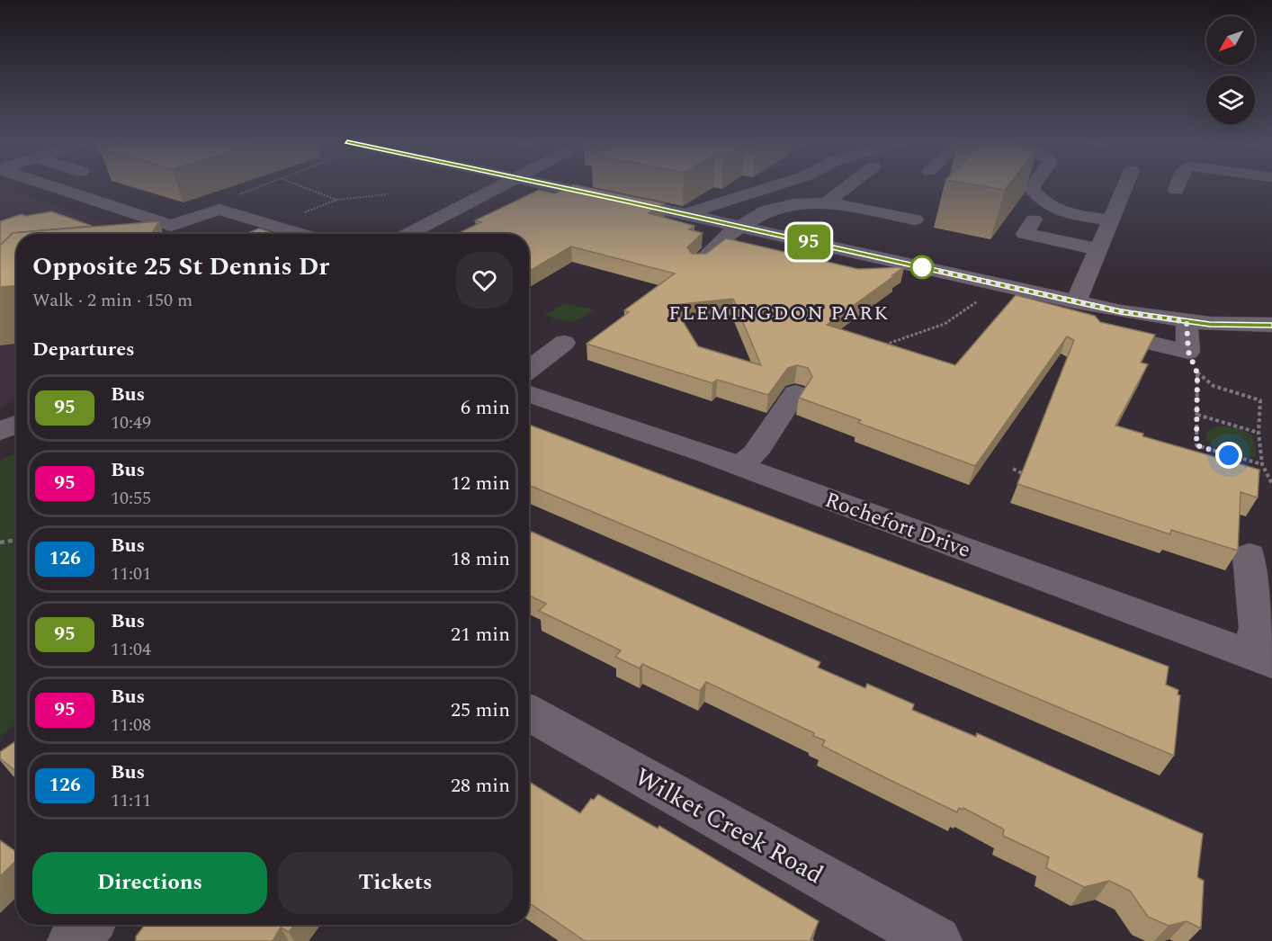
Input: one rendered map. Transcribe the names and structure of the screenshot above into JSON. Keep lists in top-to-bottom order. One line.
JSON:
{"streets":{"street":["Rochefort Drive","Wilket Creek Road"]},"districts":["FLEMINGDON PARK"],"lines":["bus line 95"],"north":"bottom left","page":{"on_map":"95","heading":[["Opposite 25 St Dennis Dr","Walk · 2 min · 150 m"],"Departures"],"list":[{"mark":"95","name":"Bus","note":"10:49","value":"6 min"},{"mark":"95","name":"Bus","note":"10:55","value":"12 min"},{"mark":"126","name":"Bus","note":"11:01","value":"18 min"},{"mark":"95","name":"Bus","note":"11:04","value":"21 min"},{"mark":"95","name":"Bus","note":"11:08","value":"25 min"},{"mark":"126","name":"Bus","note":"11:11","value":"28 min"}],"buttons":["Directions","Tickets"]}}
